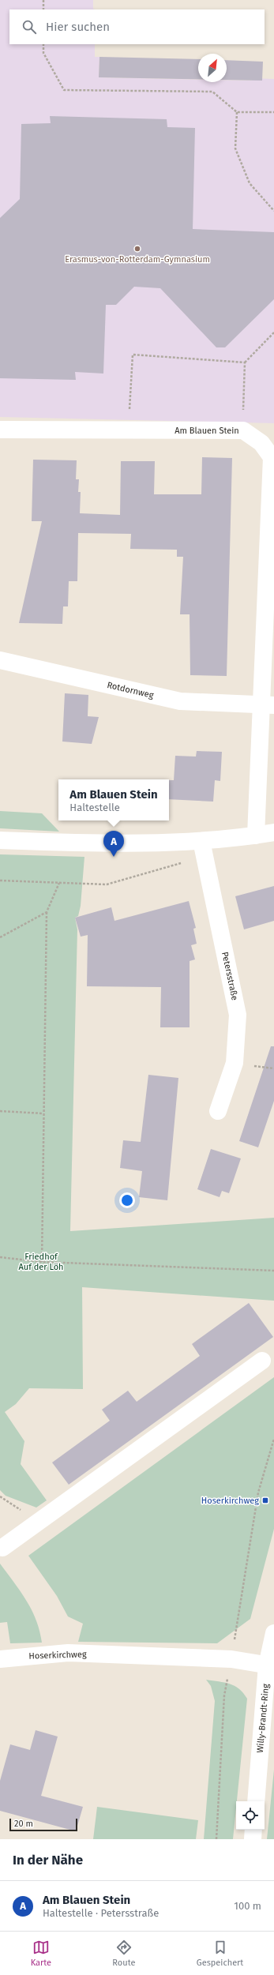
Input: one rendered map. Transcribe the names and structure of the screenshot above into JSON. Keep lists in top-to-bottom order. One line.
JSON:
{"streets":{"street":["Am Blauen Stein","Rotdornweg","Petersstraße","Hoserkirchweg","Willy-Brandt-Ring"]},"crossings":[["Am Blauen Stein","Rotdornweg"],["Hoserkirchweg","Willy-Brandt-Ring"]],"parks":["Friedhof Auf der Löh"],"places":{"other":["Erasmus-von-Rotterdam-Gymnasium"],"transit":["Hoserkirchweg"]},"scale_bar":"20 m","north":"top right","page":{"search":"Hier suchen","popup":["Am Blauen Stein","Haltestelle"],"pins":"A","scale":"20 m","heading":"In der Nähe","list":[{"mark":"A","name":"Am Blauen Stein","note":"Haltestelle · Petersstraße","value":"100 m"}],"nav":["Karte","Route","Gespeichert"]}}
